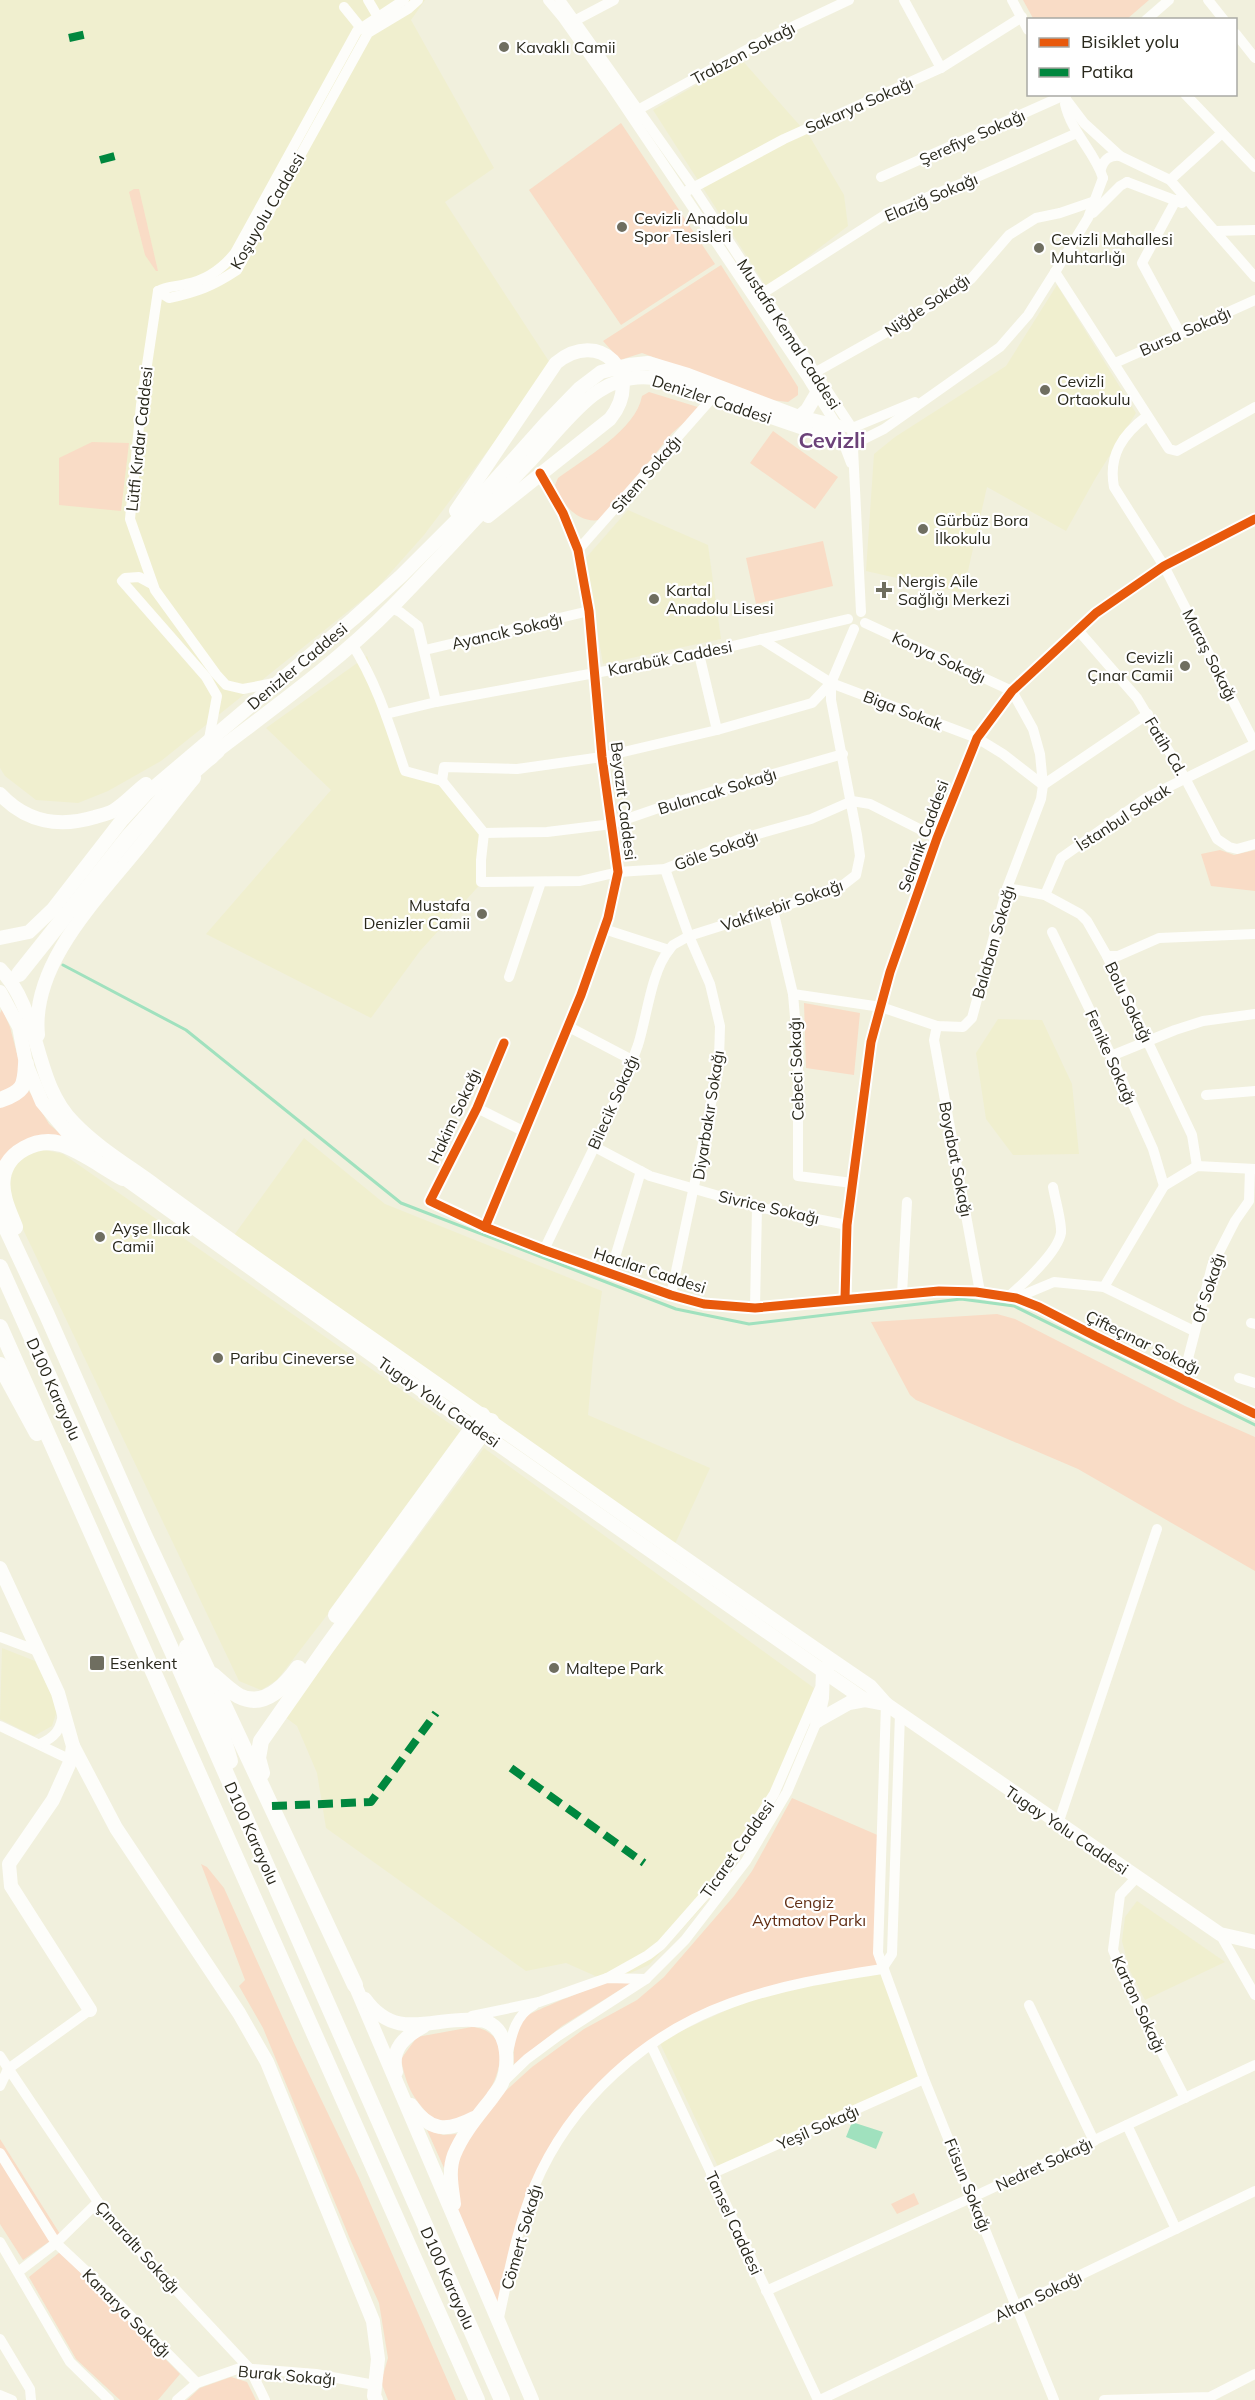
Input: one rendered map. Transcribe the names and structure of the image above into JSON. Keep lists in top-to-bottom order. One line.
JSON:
{"streets":{"highway":["D100 Karayolu"],"main road":["Denizler Caddesi","Tugay Yolu Caddesi","Ticaret Caddesi"],"street":["Trabzon Sokağı","Sakarya Sokağı","Şerefiye Sokağı","Elaziğ Sokağı","Koşuyolu Caddesi","Niğde Sokağı","Bursa Sokağı","Mustafa Kemal Caddesi","Lütfi Kırdar Caddesi","Sitem Sokağı","Ayancık Sokağı","Maraş Sokağı","Konya Sokağı","Karabük Caddesi","Biga Sokak","Fatih Cd.","Bulancak Sokağı","Beyazıt Caddesi","İstanbul Sokak","Selanik Caddesi","Göle Sokağı","Vakfıkebir Sokağı","Balaban Sokağı","Bolu Sokağı","Fenike Sokağı","Cebeci Sokağı","Bilecik Sokağı","Diyarbakır Sokağı","Hakim Sokağı","Boyabat Sokağı","Sivrice Sokağı","Hacılar Caddesi","Of Sokağı","Çifteçınar Sokağı","Karton Sokağı","Yeşil Sokağı","Nedret Sokağı","Füsun Sokağı","Tansel Caddesi","Cömert Sokağı","Çınaraltı Sokağı","Altan Sokağı","Kanarya Sokağı","Burak Sokağı"]},"crossings":[["Trabzon Sokağı","Mustafa Kemal Caddesi"],["Sakarya Sokağı","Mustafa Kemal Caddesi"],["Elaziğ Sokağı","Mustafa Kemal Caddesi"],["Koşuyolu Caddesi","Lütfi Kırdar Caddesi"],["Niğde Sokağı","Mustafa Kemal Caddesi"],["Niğde Sokağı","Denizler Caddesi"],["Mustafa Kemal Caddesi","Denizler Caddesi"],["Denizler Caddesi","Lütfi Kırdar Caddesi"],["Denizler Caddesi","Sitem Sokağı"],["Denizler Caddesi","Beyazıt Caddesi"],["Sitem Sokağı","Beyazıt Caddesi"],["Ayancık Sokağı","Beyazıt Caddesi"],["Maraş Sokağı","İstanbul Sokak"],["Maraş Sokağı","Selanik Caddesi"],["Konya Sokağı","Selanik Caddesi"],["Konya Sokağı","Balaban Sokağı"],["Karabük Caddesi","Biga Sokak"],["Karabük Caddesi","Beyazıt Caddesi"],["Karabük Caddesi","Vakfıkebir Sokağı"],["Biga Sokak","Selanik Caddesi"],["Biga Sokak","Vakfıkebir Sokağı"],["Biga Sokak","Balaban Sokağı"],["Fatih Cd.","İstanbul Sokak"],["Fatih Cd.","Selanik Caddesi"],["Bulancak Sokağı","Beyazıt Caddesi"],["Bulancak Sokağı","Göle Sokağı"],["Bulancak Sokağı","Vakfıkebir Sokağı"],["Beyazıt Caddesi","Göle Sokağı"],["Beyazıt Caddesi","Hacılar Caddesi"],["İstanbul Sokak","Bolu Sokağı"],["Selanik Caddesi","Balaban Sokağı"],["Selanik Caddesi","Cebeci Sokağı"],["Selanik Caddesi","Sivrice Sokağı"],["Selanik Caddesi","Hacılar Caddesi"],["Göle Sokağı","Vakfıkebir Sokağı"],["Göle Sokağı","Diyarbakır Sokağı"],["Vakfıkebir Sokağı","Cebeci Sokağı"],["Vakfıkebir Sokağı","Bilecik Sokağı"],["Vakfıkebir Sokağı","Diyarbakır Sokağı"],["Balaban Sokağı","Bolu Sokağı"],["Balaban Sokağı","Cebeci Sokağı"],["Balaban Sokağı","Boyabat Sokağı"],["Bilecik Sokağı","Sivrice Sokağı"],["Bilecik Sokağı","Hacılar Caddesi"],["Diyarbakır Sokağı","Sivrice Sokağı"],["Diyarbakır Sokağı","Hacılar Caddesi"],["Hakim Sokağı","Hacılar Caddesi"],["Boyabat Sokağı","Hacılar Caddesi"],["Hacılar Caddesi","Çifteçınar Sokağı"],["Of Sokağı","Çifteçınar Sokağı"],["Tugay Yolu Caddesi","Ticaret Caddesi"],["Tugay Yolu Caddesi","Karton Sokağı"],["Tugay Yolu Caddesi","Füsun Sokağı"],["Karton Sokağı","Nedret Sokağı"],["Yeşil Sokağı","Füsun Sokağı"],["Yeşil Sokağı","Tansel Caddesi"],["Nedret Sokağı","Füsun Sokağı"],["Nedret Sokağı","Tansel Caddesi"],["Füsun Sokağı","Cömert Sokağı"],["Füsun Sokağı","Altan Sokağı"],["Tansel Caddesi","Cömert Sokağı"],["Tansel Caddesi","Altan Sokağı"],["Çınaraltı Sokağı","Burak Sokağı"],["Kanarya Sokağı","Burak Sokağı"]],"districts":["Cevizli"],"parks":["Cengiz Aytmatov Parkı"],"places":{"other":["Kavaklı Camii","Cevizli Anadolu Spor Tesisleri","Cevizli Mahallesi Muhtarlığı","Cevizli Ortaokulu","Gürbüz Bora İlkokulu","Kartal Anadolu Lisesi","Cevizli Çınar Camii","Mustafa Denizler Camii","Ayşe Ilıcak Camii","Paribu Cineverse","Maltepe Park"],"health":["Nergis Aile Sağlığı Merkezi"],"transit":["Esenkent"]},"legend":["Bisiklet yolu","Patika"]}
